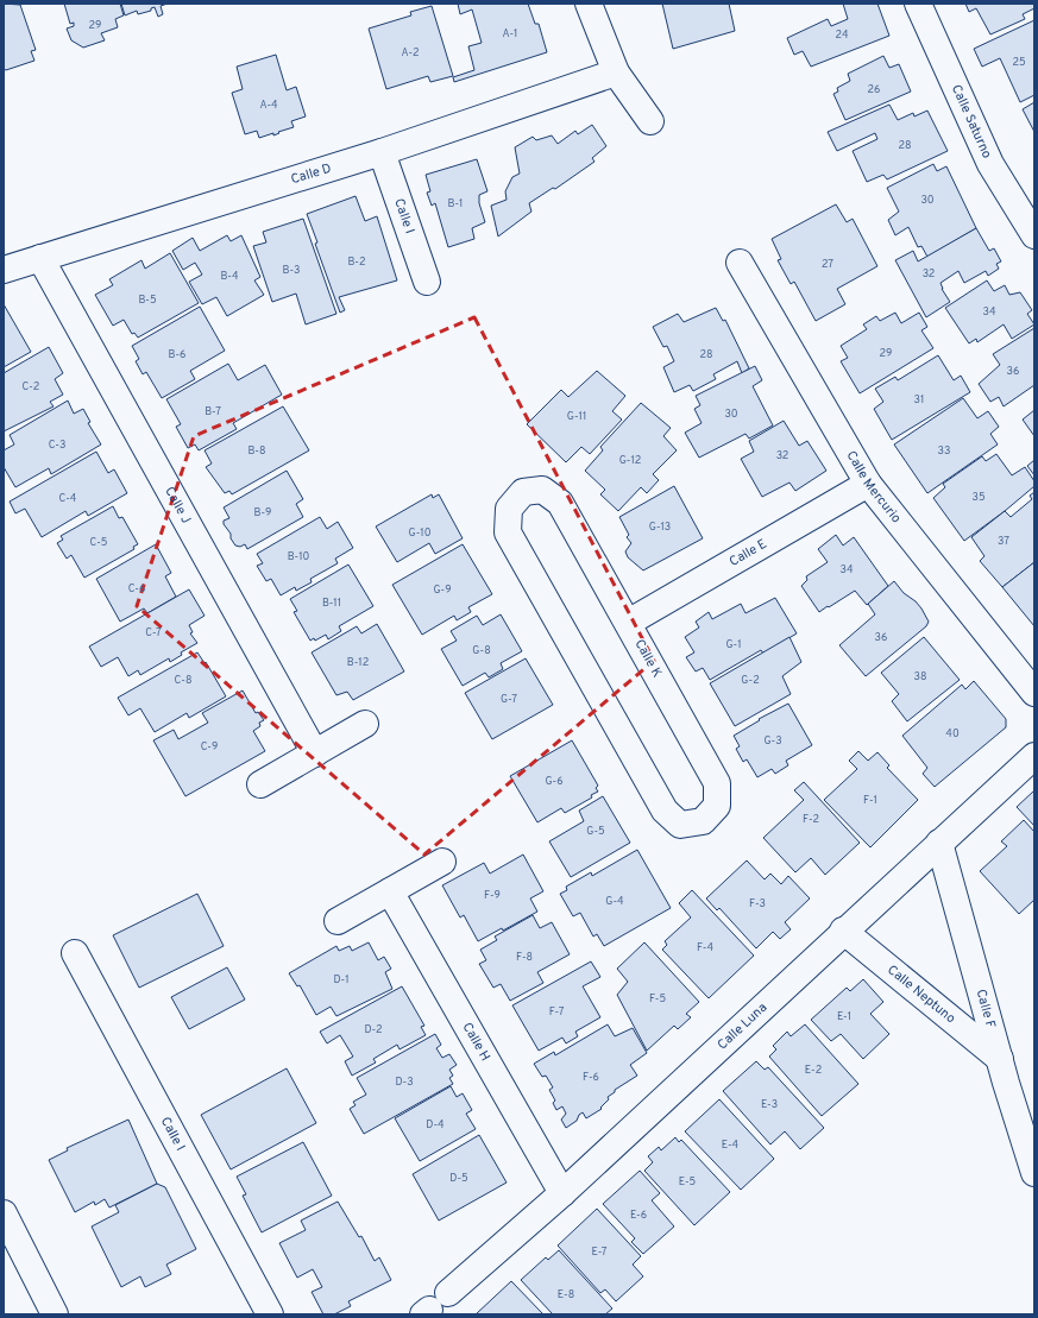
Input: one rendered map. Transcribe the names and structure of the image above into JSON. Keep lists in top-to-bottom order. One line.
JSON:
{"streets":{"street":["Calle Saturno","Calle D","Calle I","Calle Mercurio","Calle J","Calle E","Calle K","Calle Neptuno","Calle F","Calle Luna","Calle H"]},"crossings":[["Calle D","Calle I"],["Calle D","Calle J"],["Calle Mercurio","Calle E"],["Calle E","Calle K"],["Calle Neptuno","Calle F"],["Calle Neptuno","Calle Luna"],["Calle F","Calle Luna"],["Calle Luna","Calle H"]],"house_numbers":["29","A-1","24","A-2","25","26","A-4","28","30","B-1","B-2","27","B-3","32","B-4","B-5","34","29","B-6","28","36","C-2","31","B-7","30","G-11","C-3","B-8","33","32","G-12","35","C-4","B-9","G-13","G-10","37","C-5","B-10","34","C-6","G-9","B-11","C-7","36","G-1","G-8","B-12","38","C-8","G-2","G-7","40","G-3","C-9","G-6","F-1","F-2","G-5","F-9","G-4","F-3","F-4","F-8","D-1","F-5","F-7","E-1","D-2","E-2","F-6","D-3","E-3","D-4","E-4","D-5","E-5","E-6","E-7","E-8"]}
